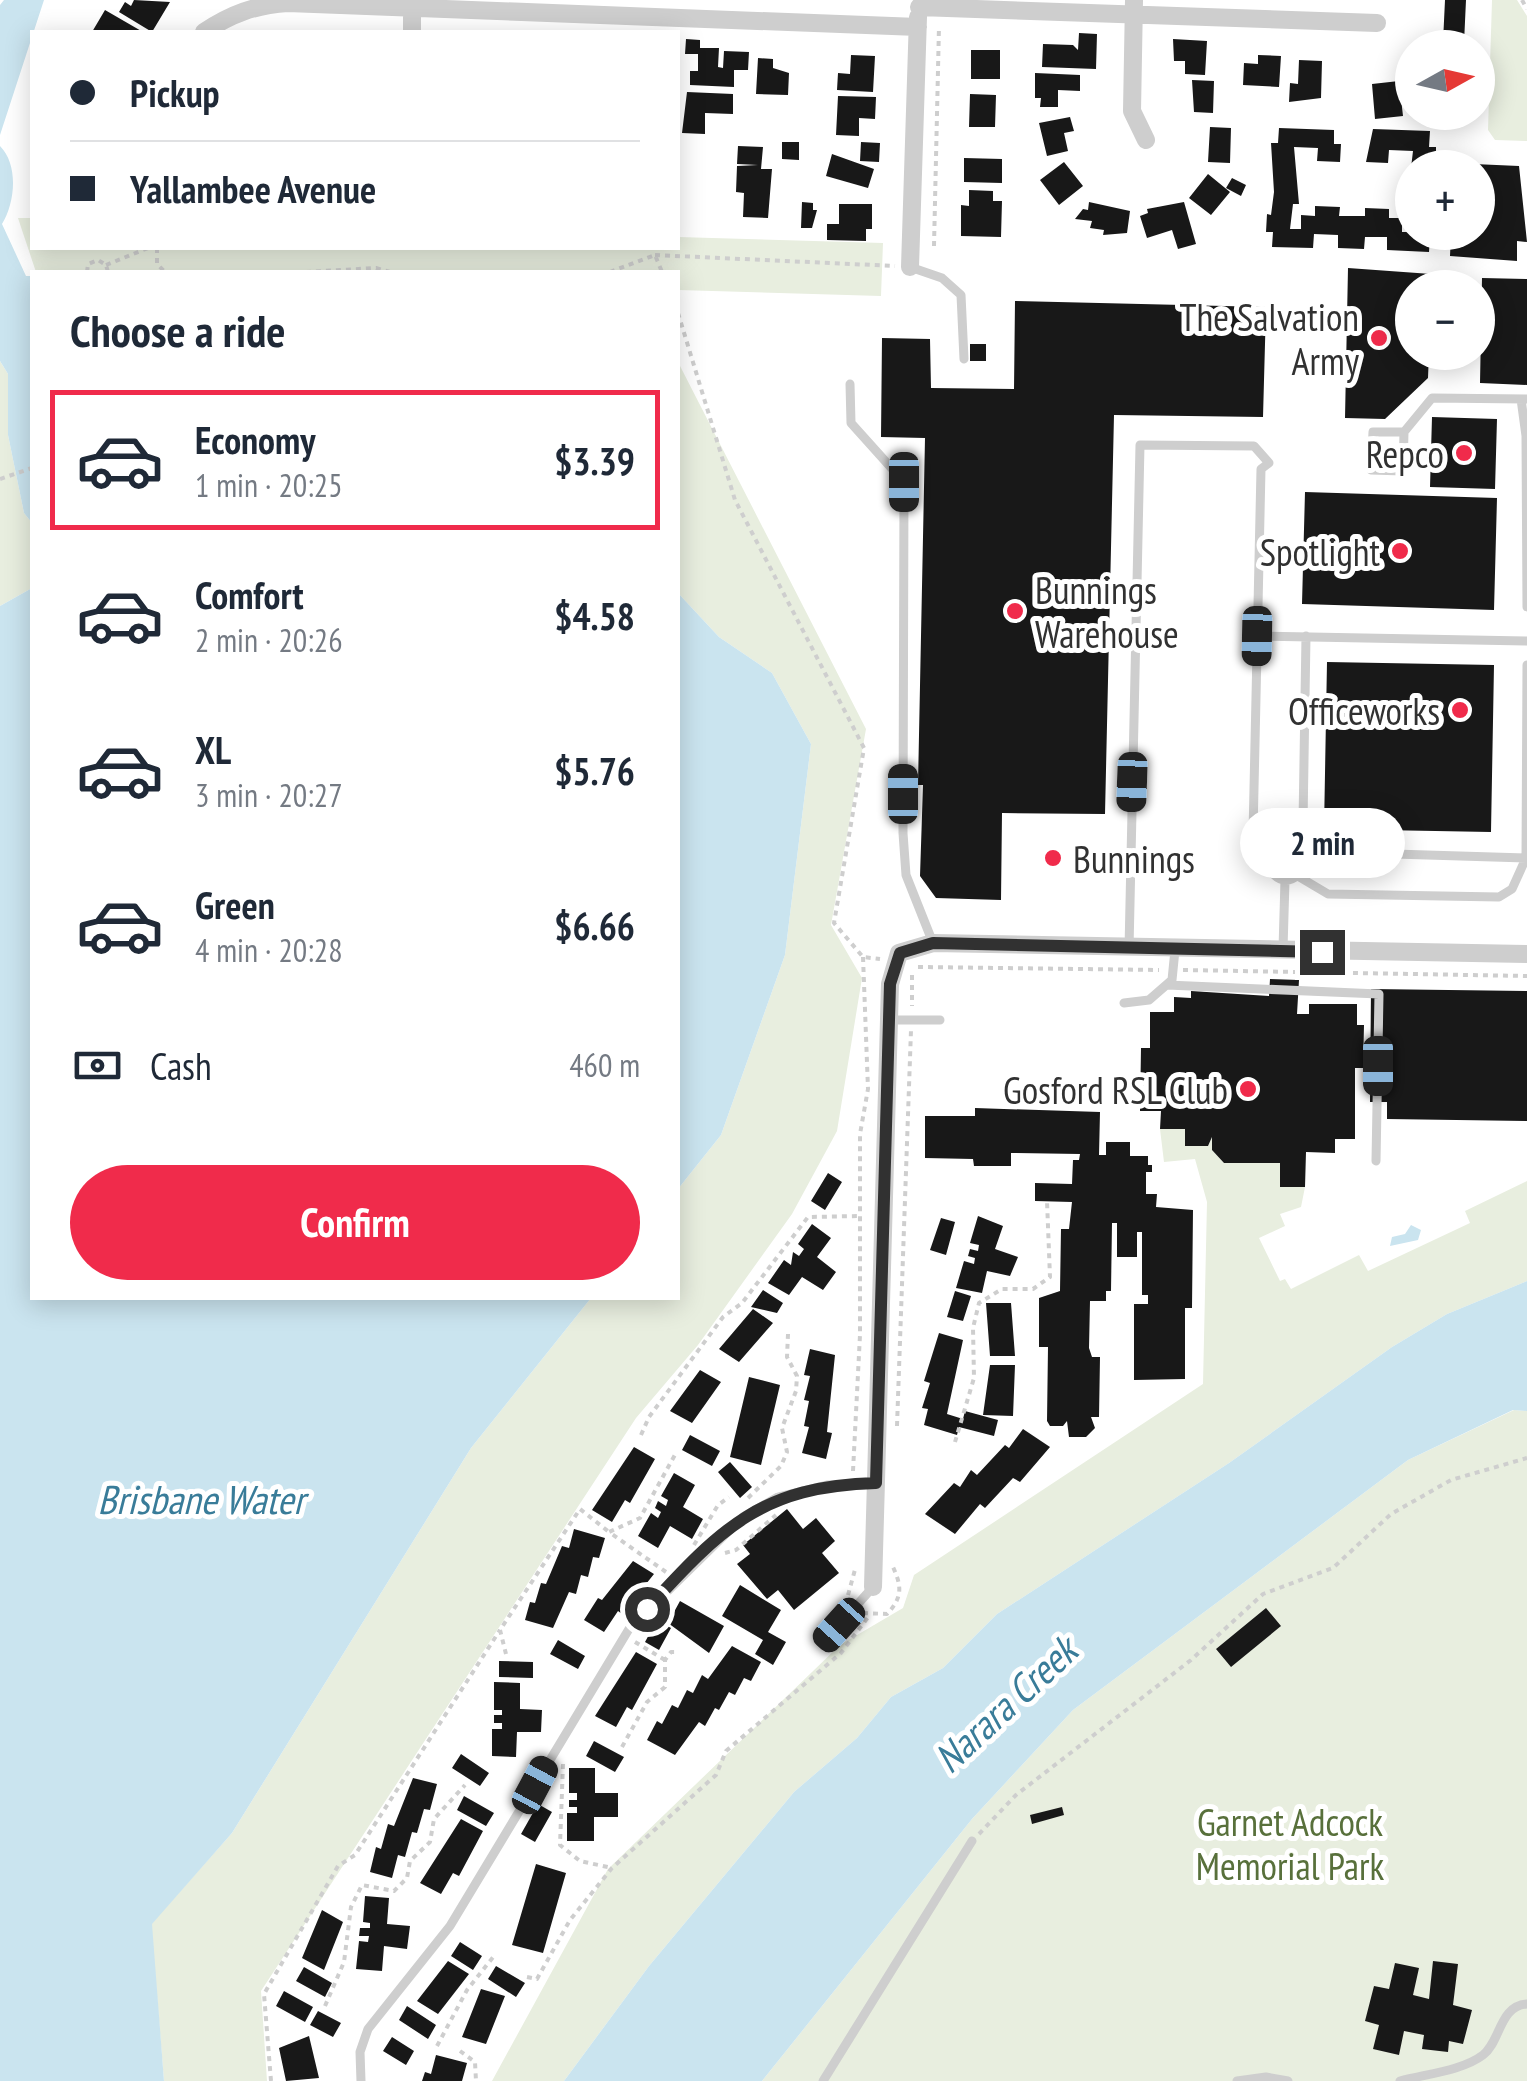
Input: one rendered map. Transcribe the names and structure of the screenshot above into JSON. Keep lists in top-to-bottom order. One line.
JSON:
{"water":["Brisbane Water","Narara Creek"],"parks":["Garnet Adcock Memorial Park"],"places":["The Salvation Army","Repco","Spotlight","Bunnings Warehouse","Officeworks","Bunnings","Gosford RSL Club"],"north":"right","page":{"map_buttons":["+","−"],"banner":["Pickup","Yallambee Avenue"],"heading":"Choose a ride","list":[{"name":"Economy","note":"1 min · 20:25","value":"$3.39"},{"name":"Comfort","note":"2 min · 20:26","value":"$4.58"},{"name":"XL","note":"3 min · 20:27","value":"$5.76"},{"name":"Green","note":"4 min · 20:28","value":"$6.66"}],"bubble":"2 min","pay":["Cash","460 m"],"buttons":"Confirm"}}
